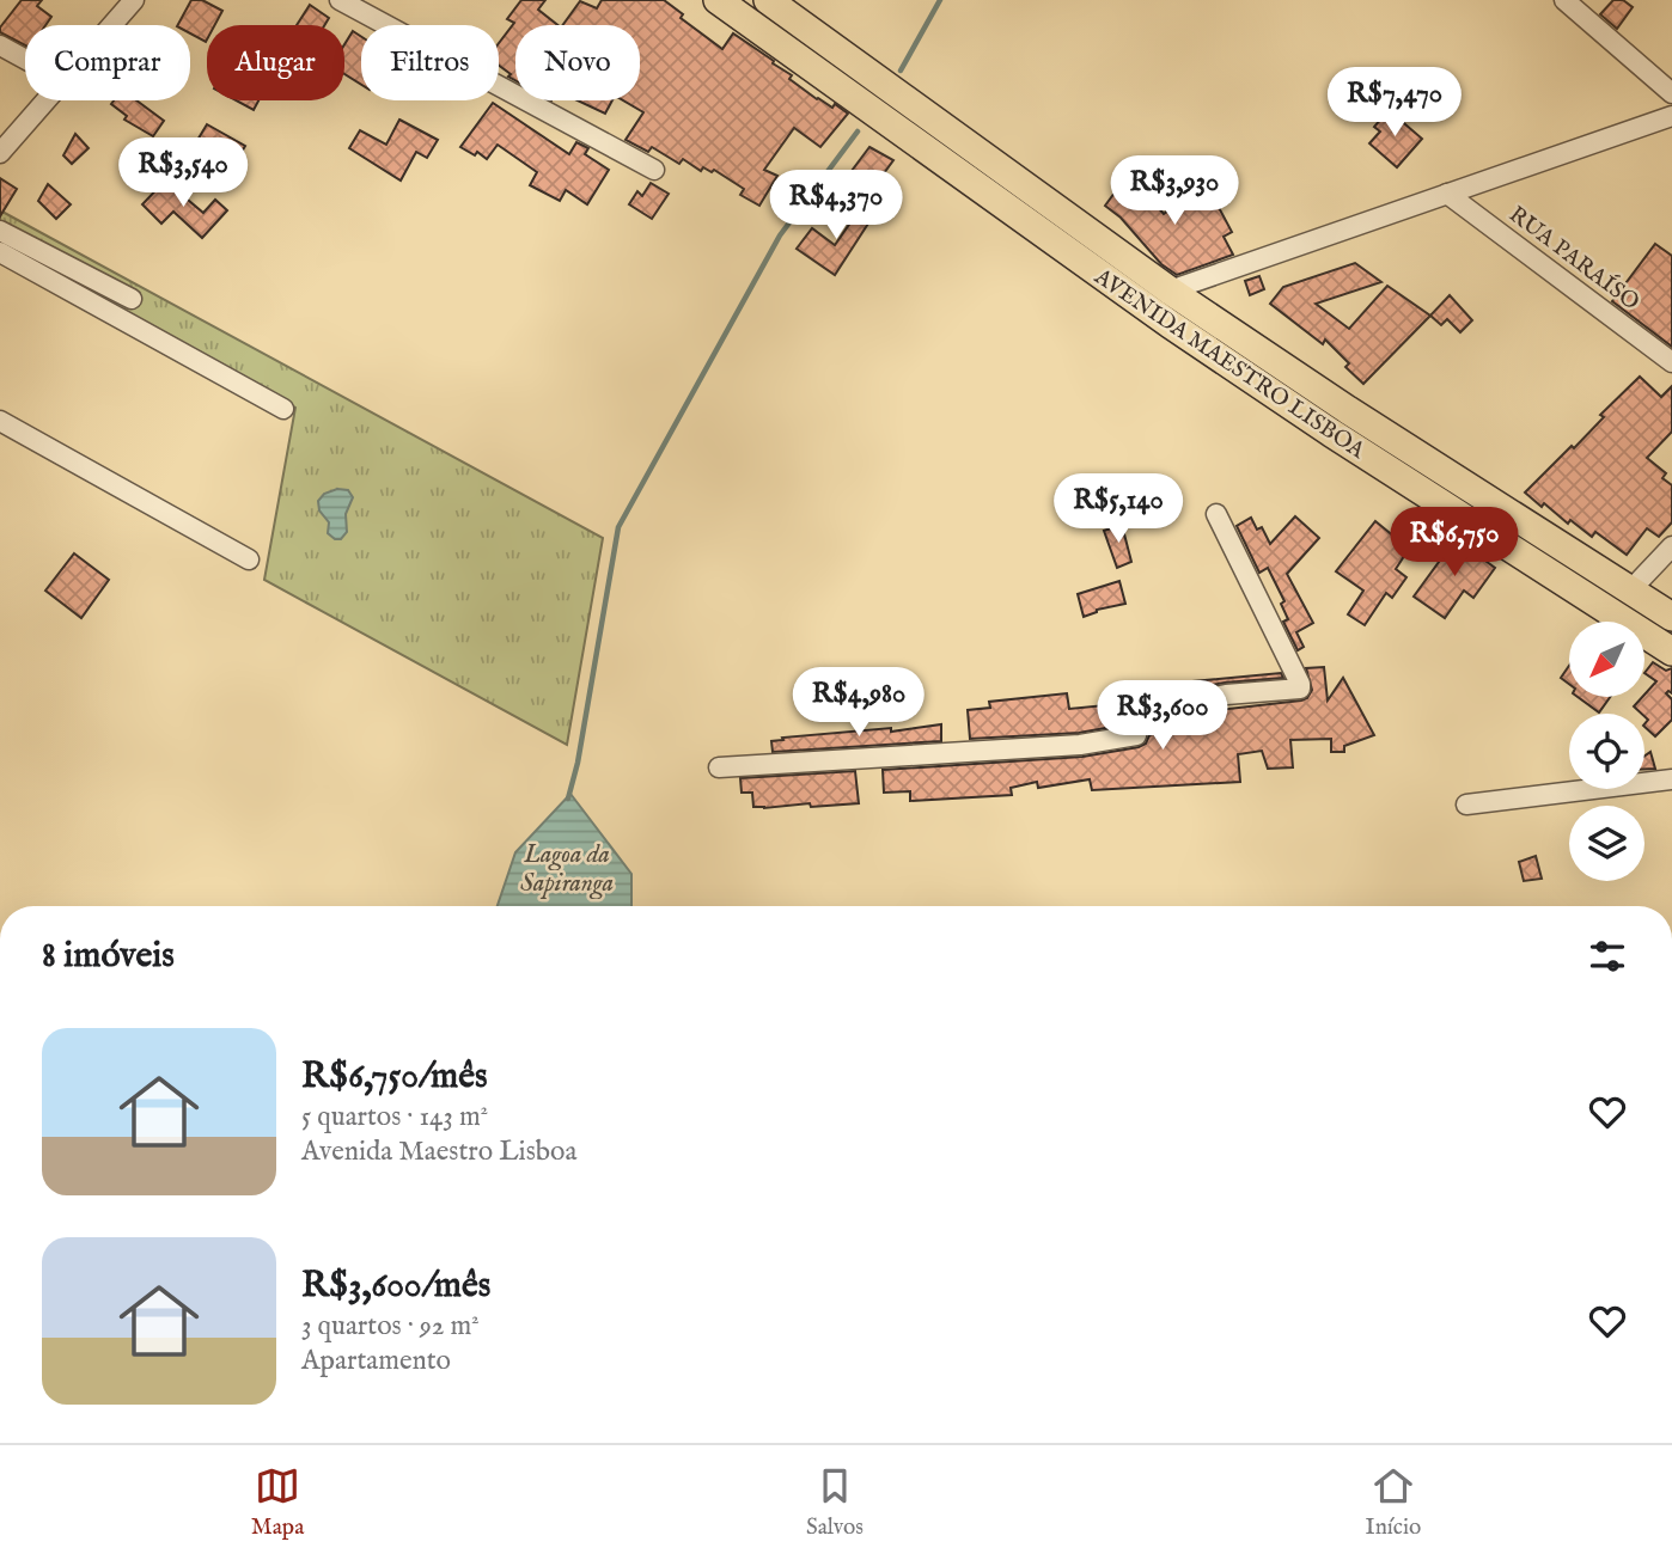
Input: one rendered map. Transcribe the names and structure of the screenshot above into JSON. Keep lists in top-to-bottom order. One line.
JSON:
{"streets":{"highway":["AVENIDA MAESTRO LISBOA"],"street":["RUA PARAÍSO"]},"water":["Lagoa da Sapiranga"],"north":"bottom left","page":{"chip":["Comprar","Alugar","Filtros","Novo"],"price":["R$7,470","R$3,540","R$3,930","R$4,370","R$5,140","R$6,750","R$4,980","R$3,600"],"heading":"8 imóveis","list":[{"name":"R$6,750/mês","note":"5 quartos · 143 m² · Avenida Maestro Lisboa"},{"name":"R$3,600/mês","note":"3 quartos · 92 m² · Apartamento"}],"tabs":["Mapa","Salvos","Início"]}}
